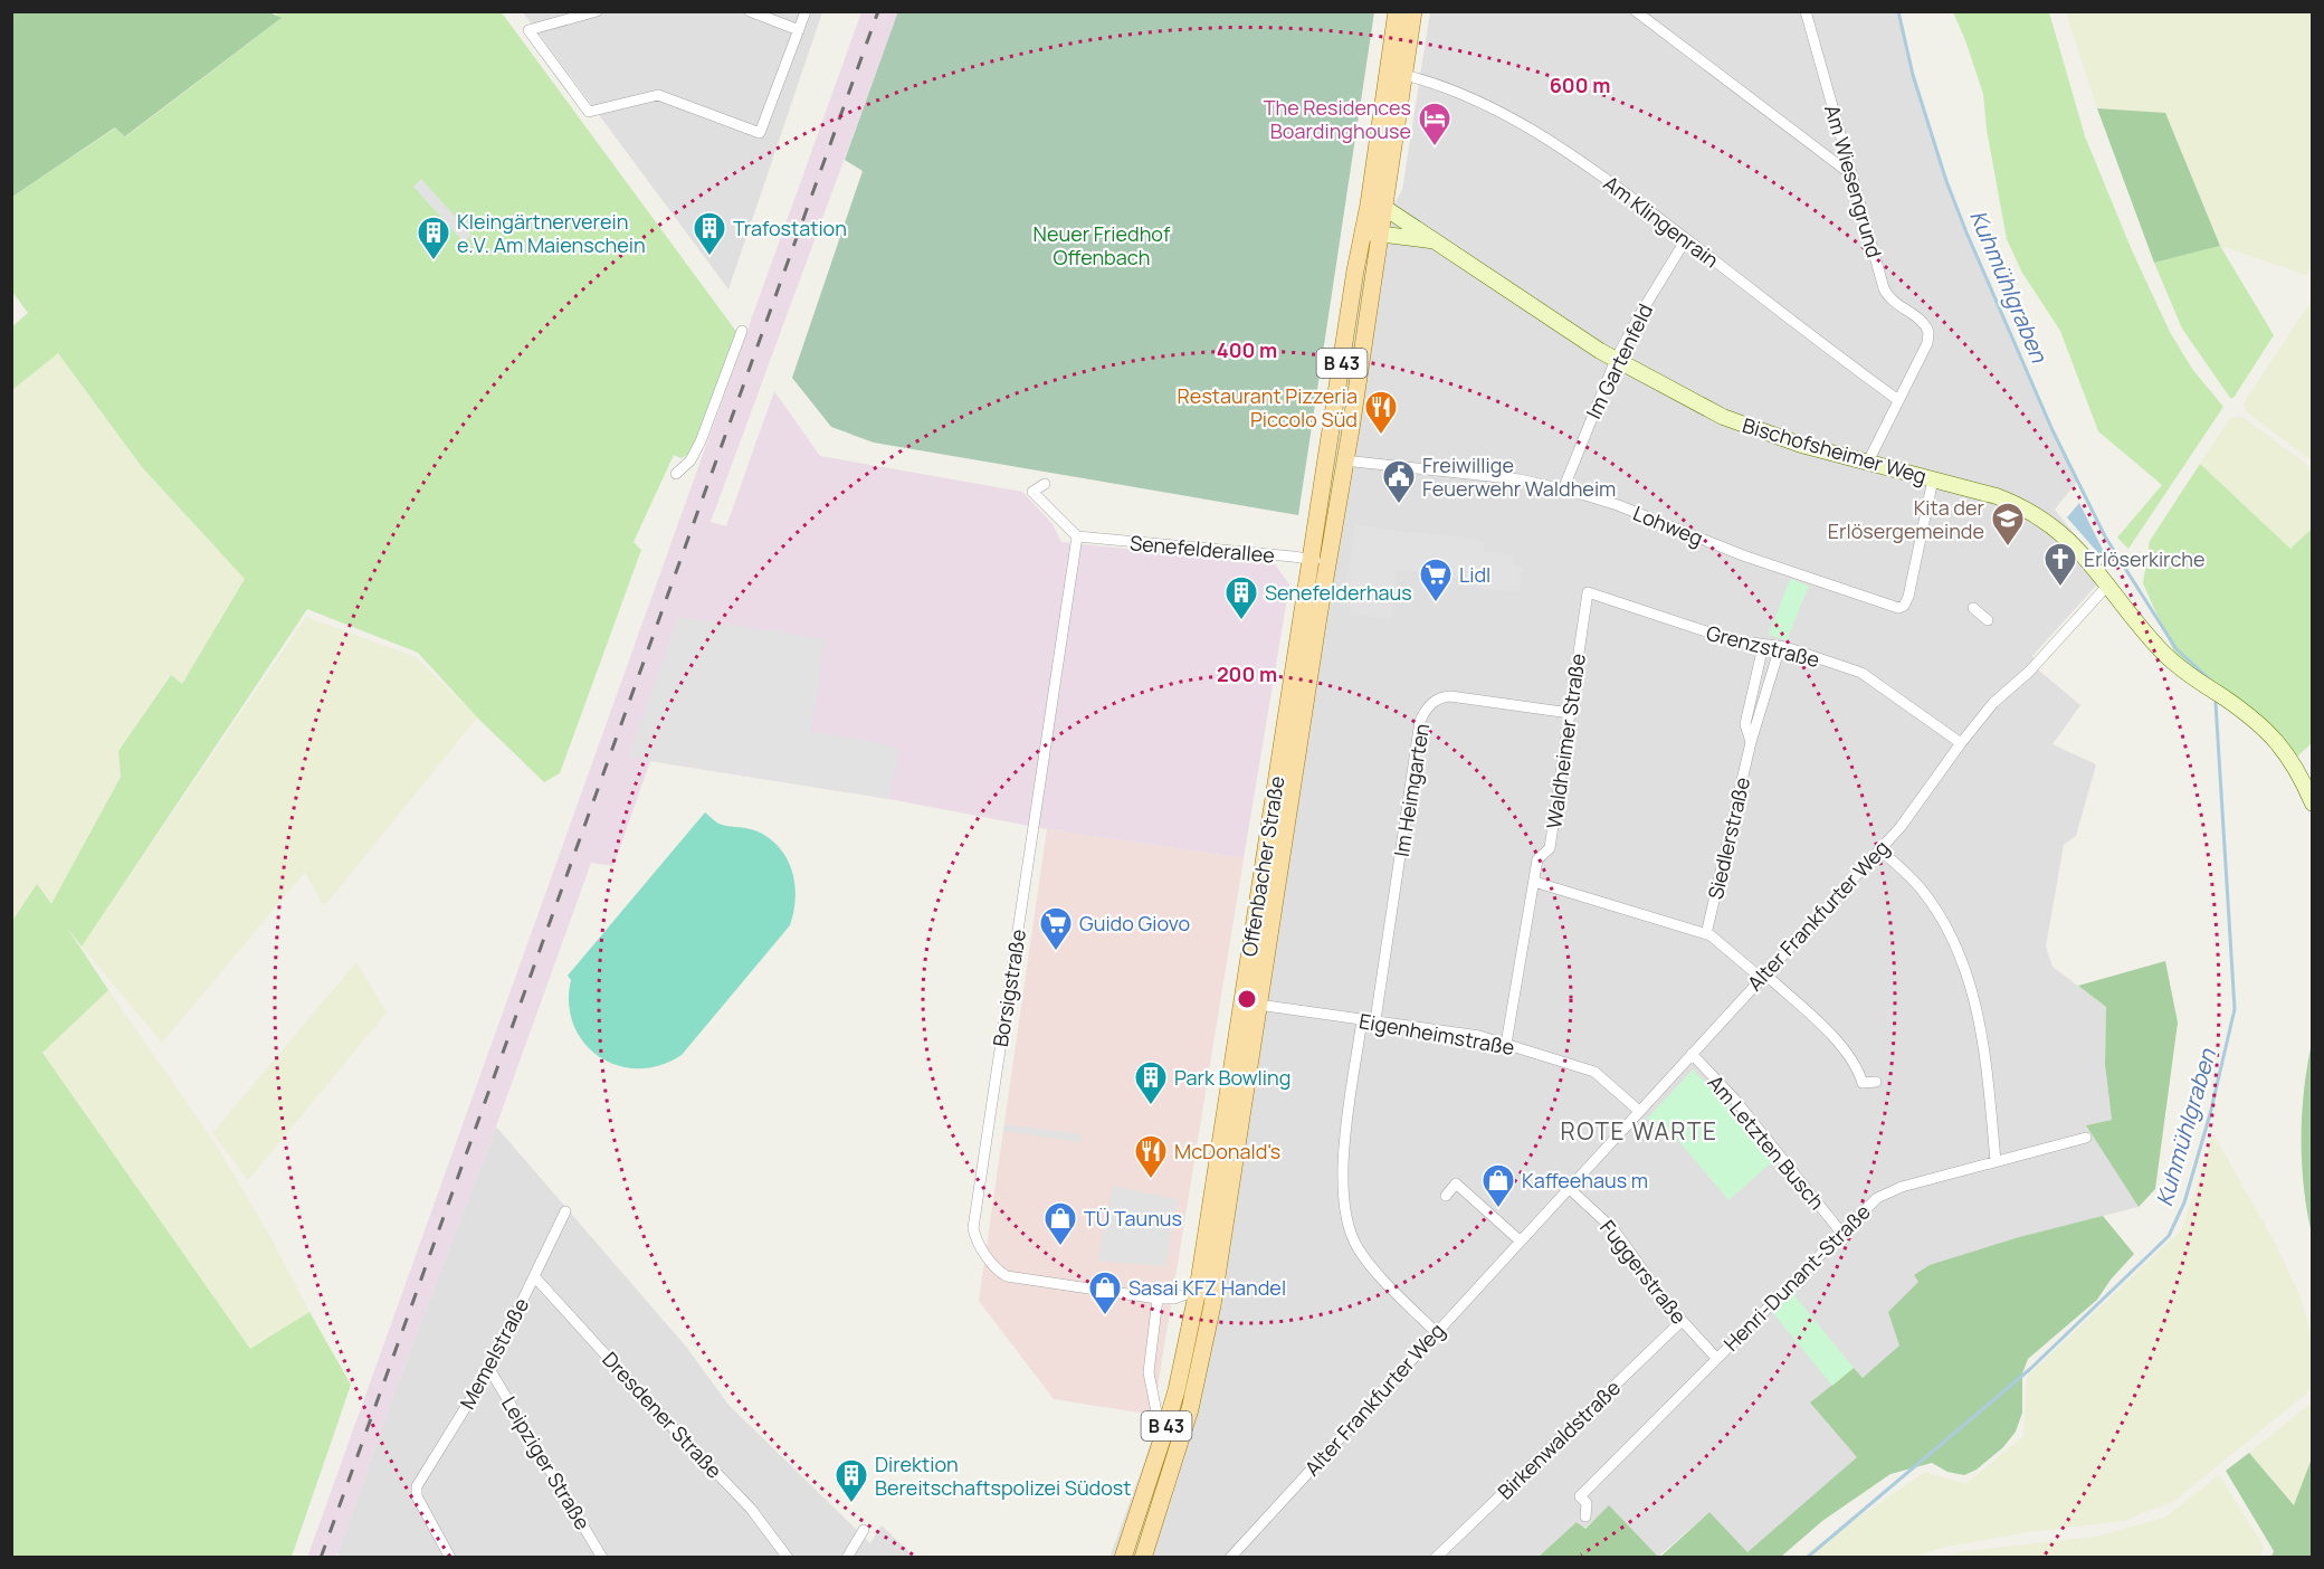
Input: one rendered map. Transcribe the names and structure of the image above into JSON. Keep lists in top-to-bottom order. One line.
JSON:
{"streets":{"main road":["B 43","Offenbacher Straße"],"street":["Am Wiesengrund","Am Klingenrain","Im Gartenfeld","Bischofsheimer Weg","Lohweg","Senefelderallee","Grenzstraße","Waldheimer Straße","Im Heimgarten","Siedlerstraße","Alter Frankfurter Weg","Borsigstraße","Eigenheimstraße","Am Letzten Busch","Fuggerstraße","Henri-Dunant-Straße","Memelstraße","Dresdener Straße","Birkenwaldstraße","Leipziger Straße"]},"crossings":[["Am Wiesengrund","Am Klingenrain"],["Am Klingenrain","Im Gartenfeld"],["Am Klingenrain","B 43"],["Im Gartenfeld","Bischofsheimer Weg"],["Im Gartenfeld","Lohweg"],["B 43","Bischofsheimer Weg"],["B 43","Lohweg"],["B 43","Offenbacher Straße"],["Bischofsheimer Weg","Lohweg"],["Bischofsheimer Weg","Offenbacher Straße"],["Bischofsheimer Weg","Alter Frankfurter Weg"],["Lohweg","Offenbacher Straße"],["Senefelderallee","Offenbacher Straße"],["Senefelderallee","Borsigstraße"],["Grenzstraße","Waldheimer Straße"],["Grenzstraße","Siedlerstraße"],["Grenzstraße","Alter Frankfurter Weg"],["Waldheimer Straße","Im Heimgarten"],["Waldheimer Straße","Eigenheimstraße"],["Im Heimgarten","Eigenheimstraße"],["Offenbacher Straße","Borsigstraße"],["Offenbacher Straße","Eigenheimstraße"],["Alter Frankfurter Weg","Eigenheimstraße"],["Alter Frankfurter Weg","Am Letzten Busch"],["Alter Frankfurter Weg","Fuggerstraße"],["Am Letzten Busch","Henri-Dunant-Straße"],["Fuggerstraße","Henri-Dunant-Straße"],["Fuggerstraße","Birkenwaldstraße"],["Memelstraße","Dresdener Straße"],["Memelstraße","Leipziger Straße"]],"districts":["ROTE WARTE"],"water":["Kuhmühlgraben"],"parks":["Neuer Friedhof Offenbach"],"places":{"hotel":["The Residences Boardinghouse"],"building":["Trafostation","Kleingärtnerverein e.V. Am Maienschein","Senefelderhaus","Park Bowling","Direktion Bereitschaftspolizei Südost"],"restaurant":["Restaurant Pizzeria Piccolo Süd","McDonald's"],"public building":["Freiwillige Feuerwehr Waldheim"],"school or university":["Kita der Erlösergemeinde"],"church":["Erlöserkirche"],"supermarket":["Lidl","Guido Giovo"],"shop":["Kaffeehaus m","TÜ Taunus","Sasai KFZ Handel"]},"rings":["600 m","400 m","200 m"]}
